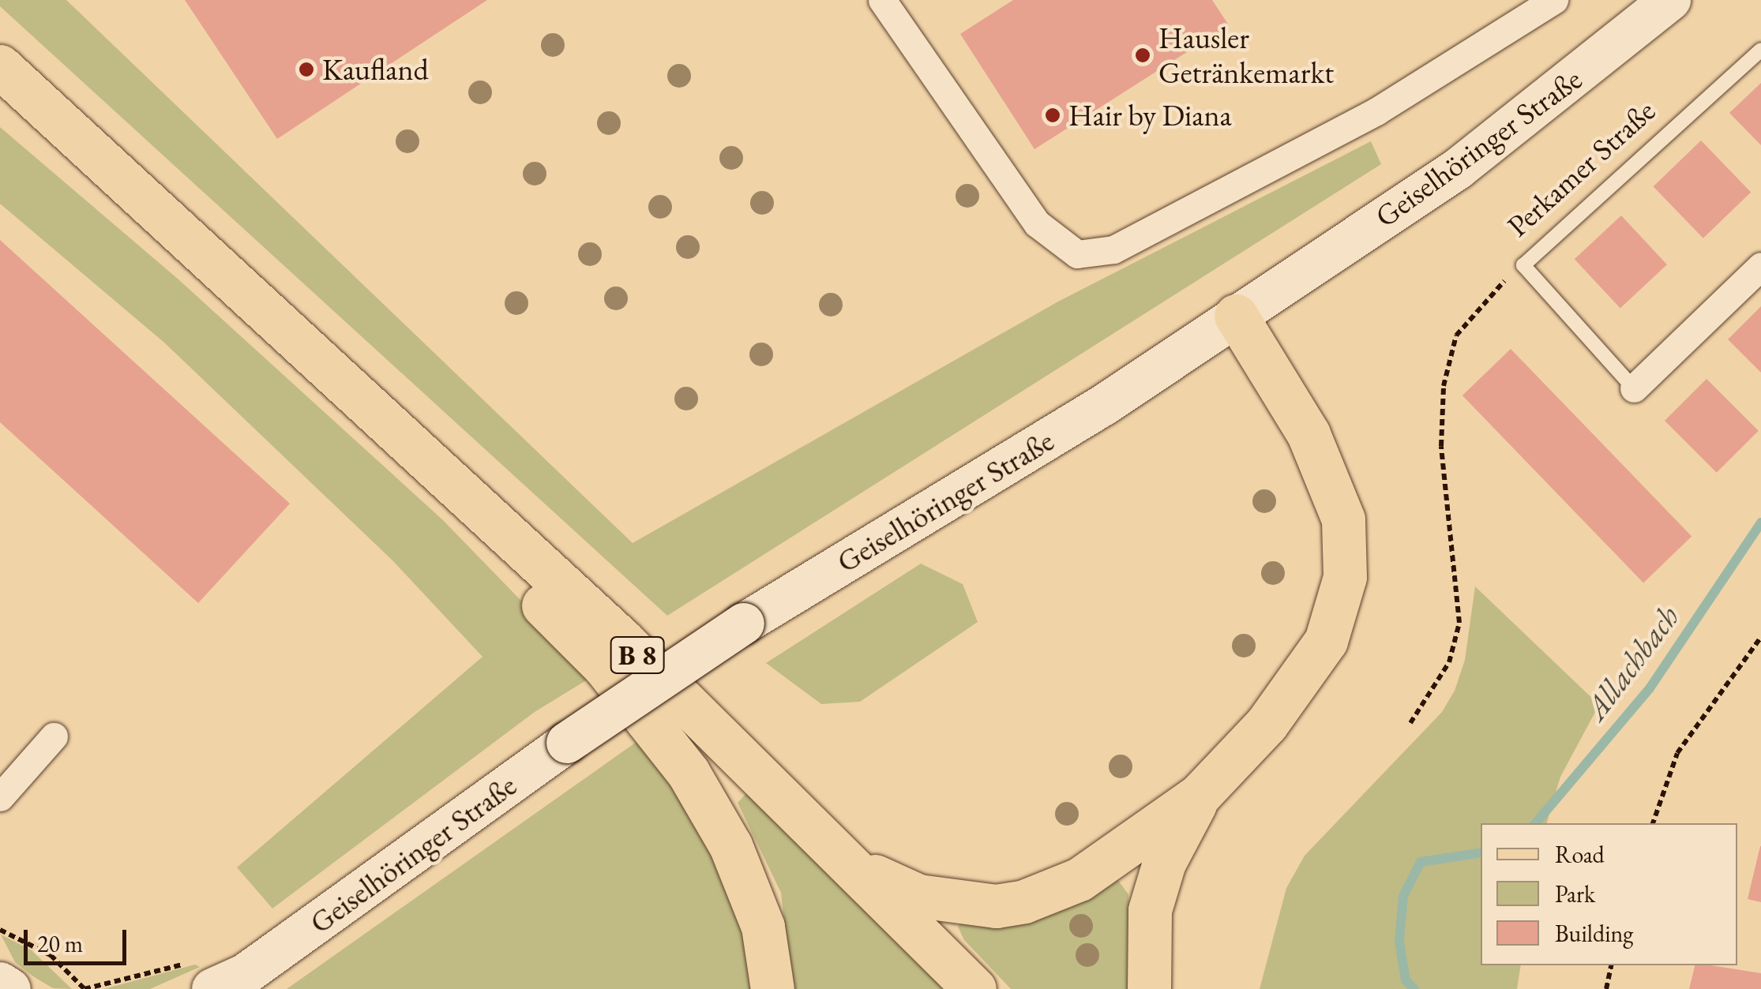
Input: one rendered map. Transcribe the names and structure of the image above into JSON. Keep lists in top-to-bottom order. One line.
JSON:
{"streets":{"main road":["Geiselhöringer Straße","B 8"],"street":["Perkamer Straße"]},"water":["Allachbach"],"places":["Hausler Getränkemarkt","Kaufland","Hair by Diana"],"legend":["Road","Park","Building"],"scale_bar":"20 m"}
